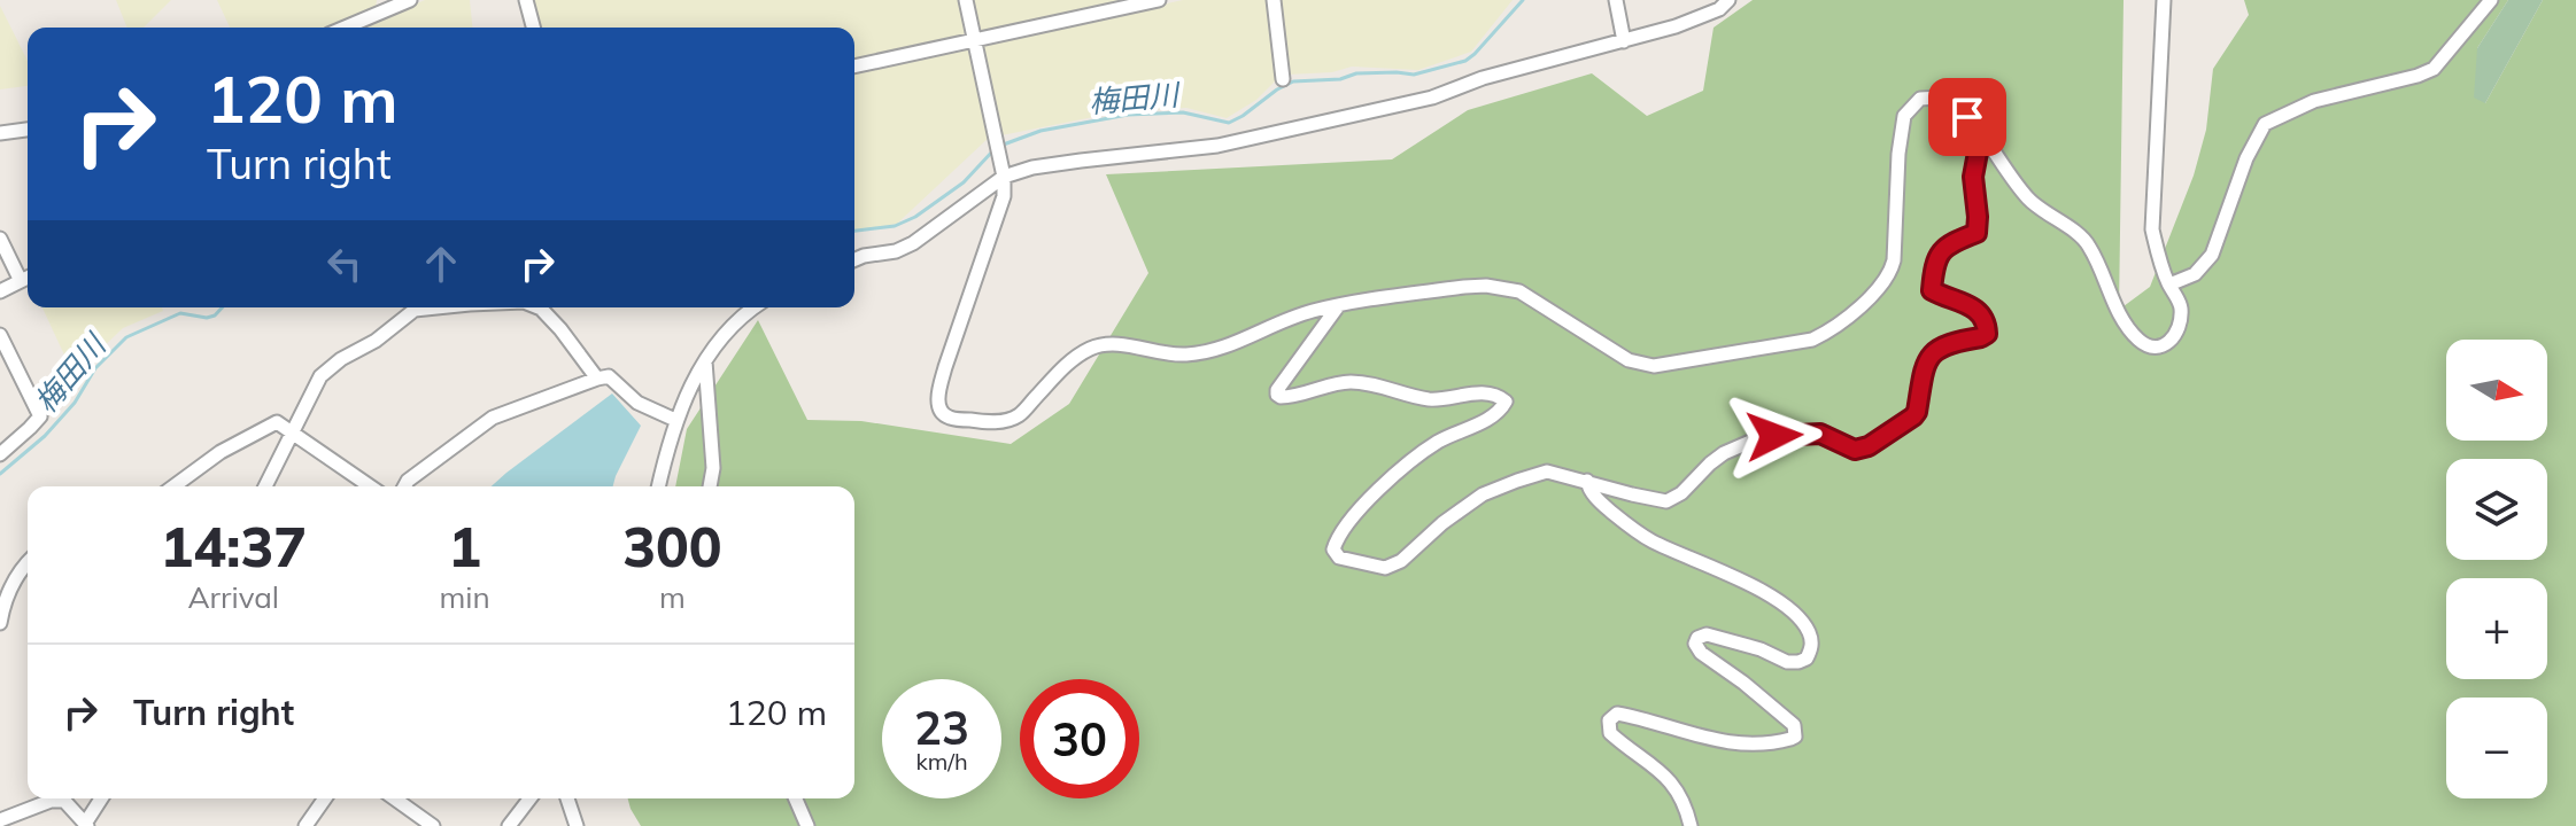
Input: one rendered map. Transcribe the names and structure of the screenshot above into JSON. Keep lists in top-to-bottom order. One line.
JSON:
{"water":["梅田川"],"north":"right","page":{"turn":["120 m","Turn right"],"map_buttons":["+","−"],"eta":["14:37","Arrival","1","min","300","m"],"list":[{"name":"Turn right","value":"120 m"}],"speed":"23 km/h","limit":"30"}}
